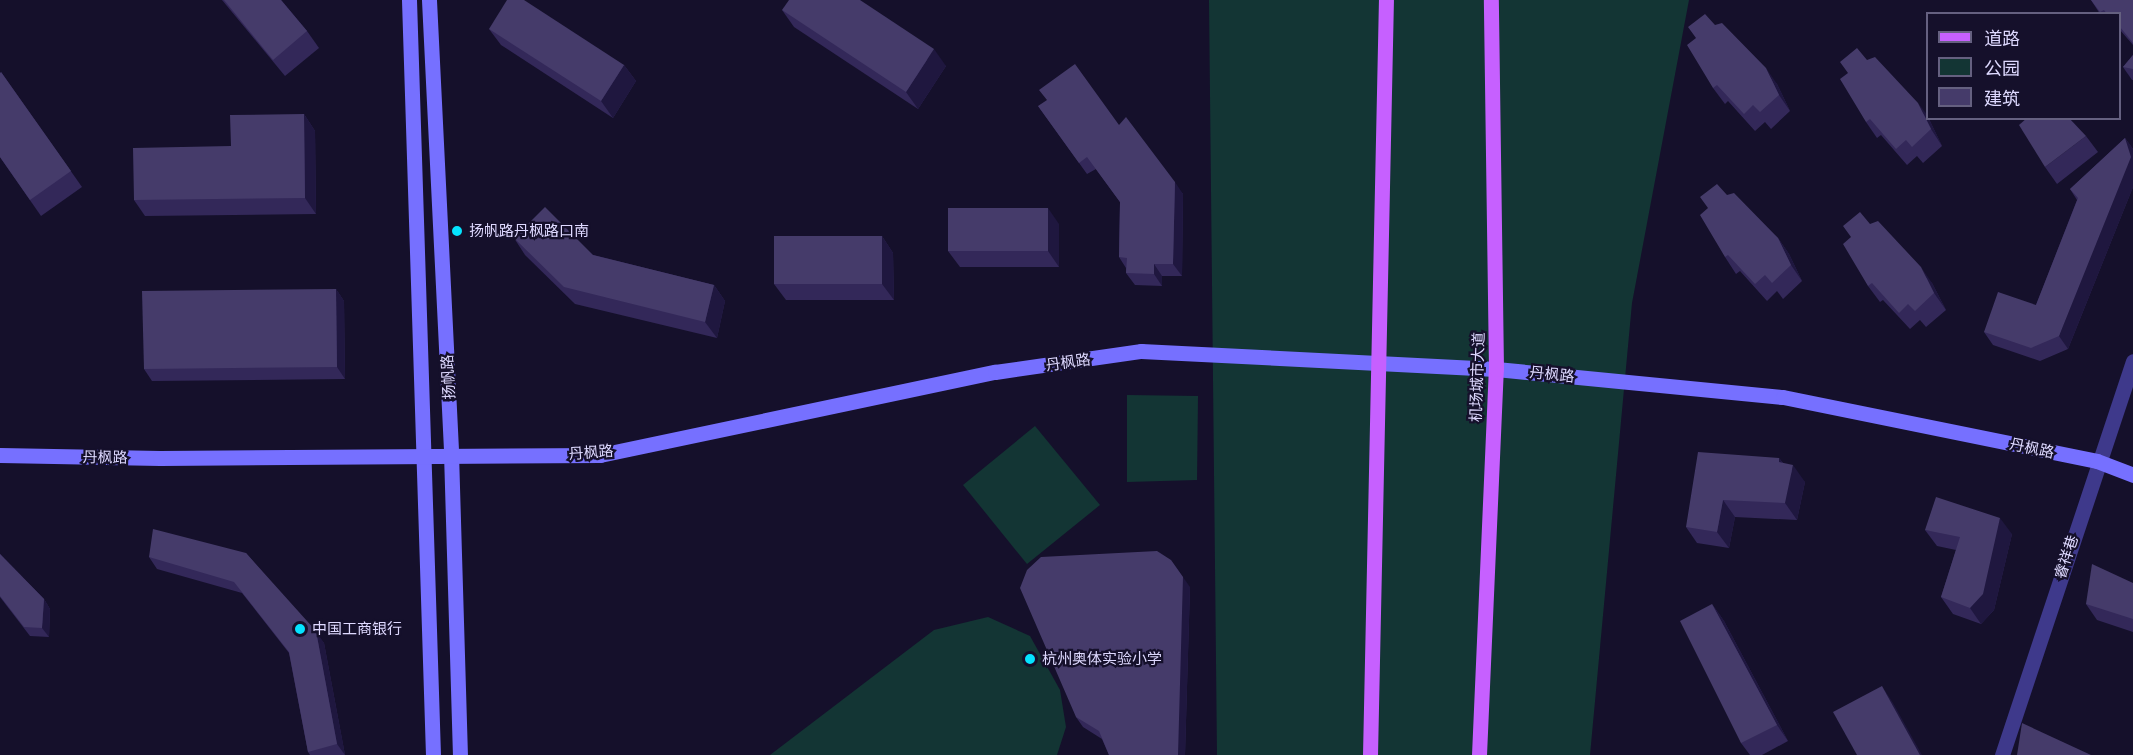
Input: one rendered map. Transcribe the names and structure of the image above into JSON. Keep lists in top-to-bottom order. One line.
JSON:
{"streets":{"main road":["机场城市大道"],"street":["丹枫路","扬帆路","睿祥巷"]},"crossings":[["丹枫路","扬帆路"],["丹枫路","机场城市大道"],["丹枫路","睿祥巷"]],"places":["扬帆路丹枫路口南","中国工商银行","杭州奥体实验小学"],"legend":["道路","公园","建筑"]}
